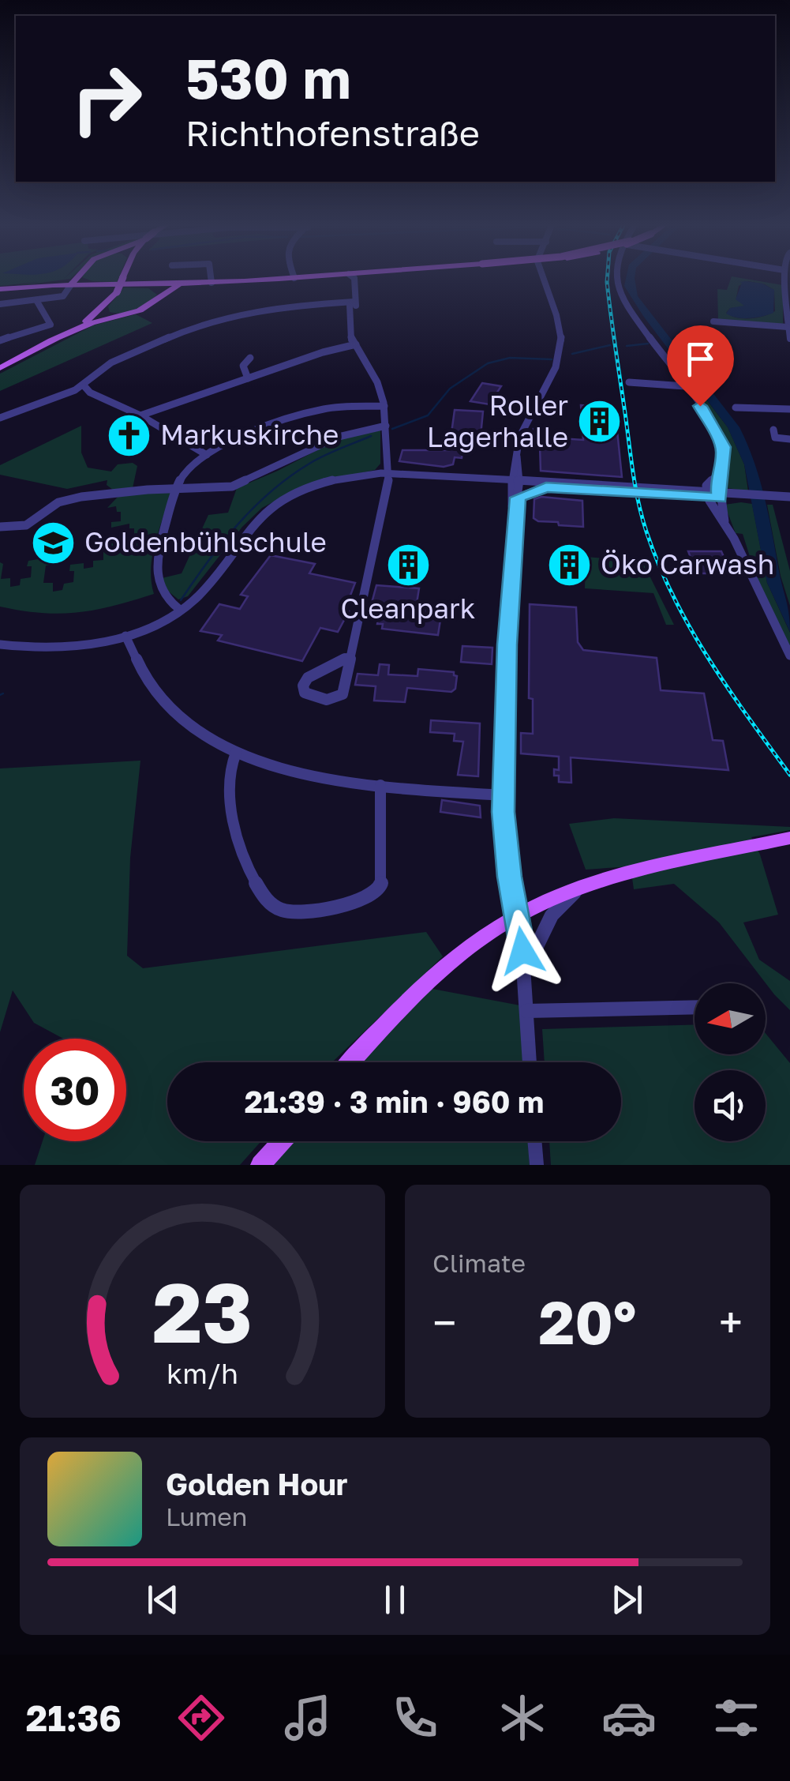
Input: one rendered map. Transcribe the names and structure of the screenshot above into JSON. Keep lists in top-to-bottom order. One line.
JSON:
{"places":{"building":["Roller Lagerhalle","Cleanpark","Öko Carwash"],"church":["Markuskirche"],"school or university":["Goldenbühlschule"]},"north":"left","page":{"turn":["530 m","Richthofenstraße"],"limit":"30","trip":"21:39 · 3 min · 960 m","tile":"Climate","heat":["−","20°","+"],"song":["Golden Hour","Lumen"],"tabs":"21:36","gauge":["23","km/h"]}}
